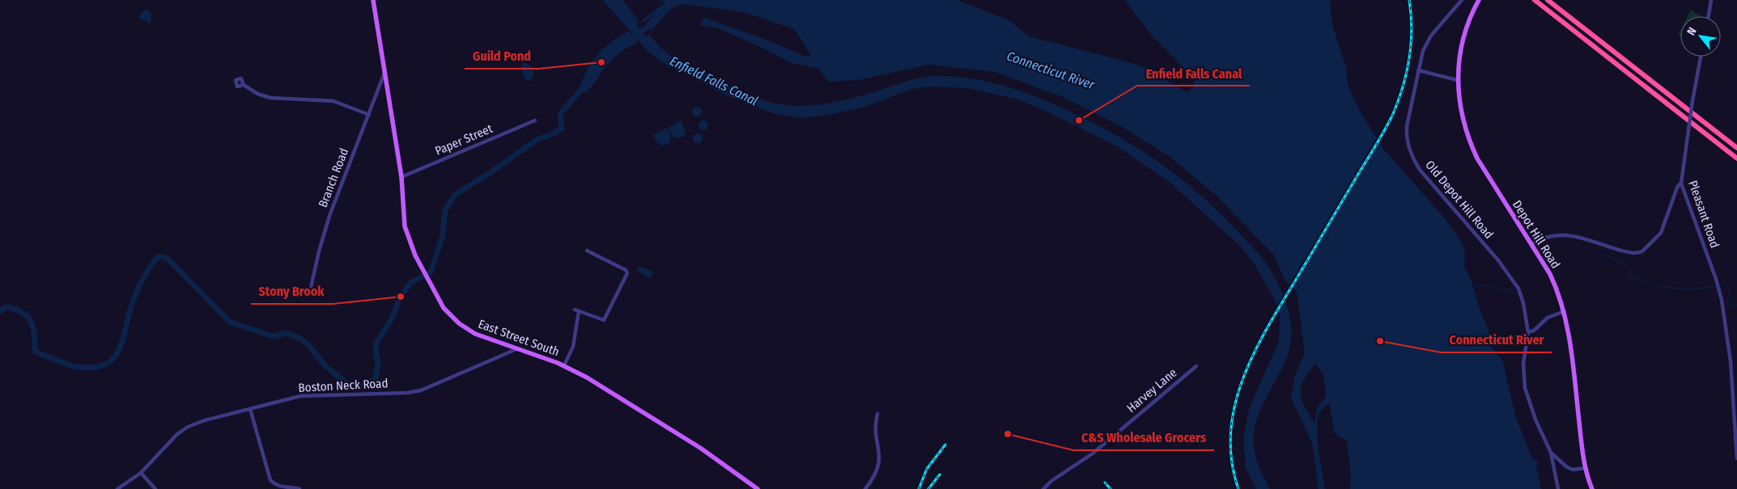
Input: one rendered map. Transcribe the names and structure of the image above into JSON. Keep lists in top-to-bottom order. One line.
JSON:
{"streets":{"main road":["Depot Hill Road","East Street South"],"street":["Paper Street","Branch Road","Old Depot Hill Road","Pleasant Road","Boston Neck Road","Harvey Lane"]},"crossings":[["Paper Street","East Street South"],["Branch Road","East Street South"],["Old Depot Hill Road","Depot Hill Road"],["East Street South","Boston Neck Road"]],"water":["Connecticut River","Enfield Falls Canal"],"places":["Guild Pond","Enfield Falls Canal","Stony Brook","Connecticut River","C&S Wholesale Grocers"],"north":"top left"}
